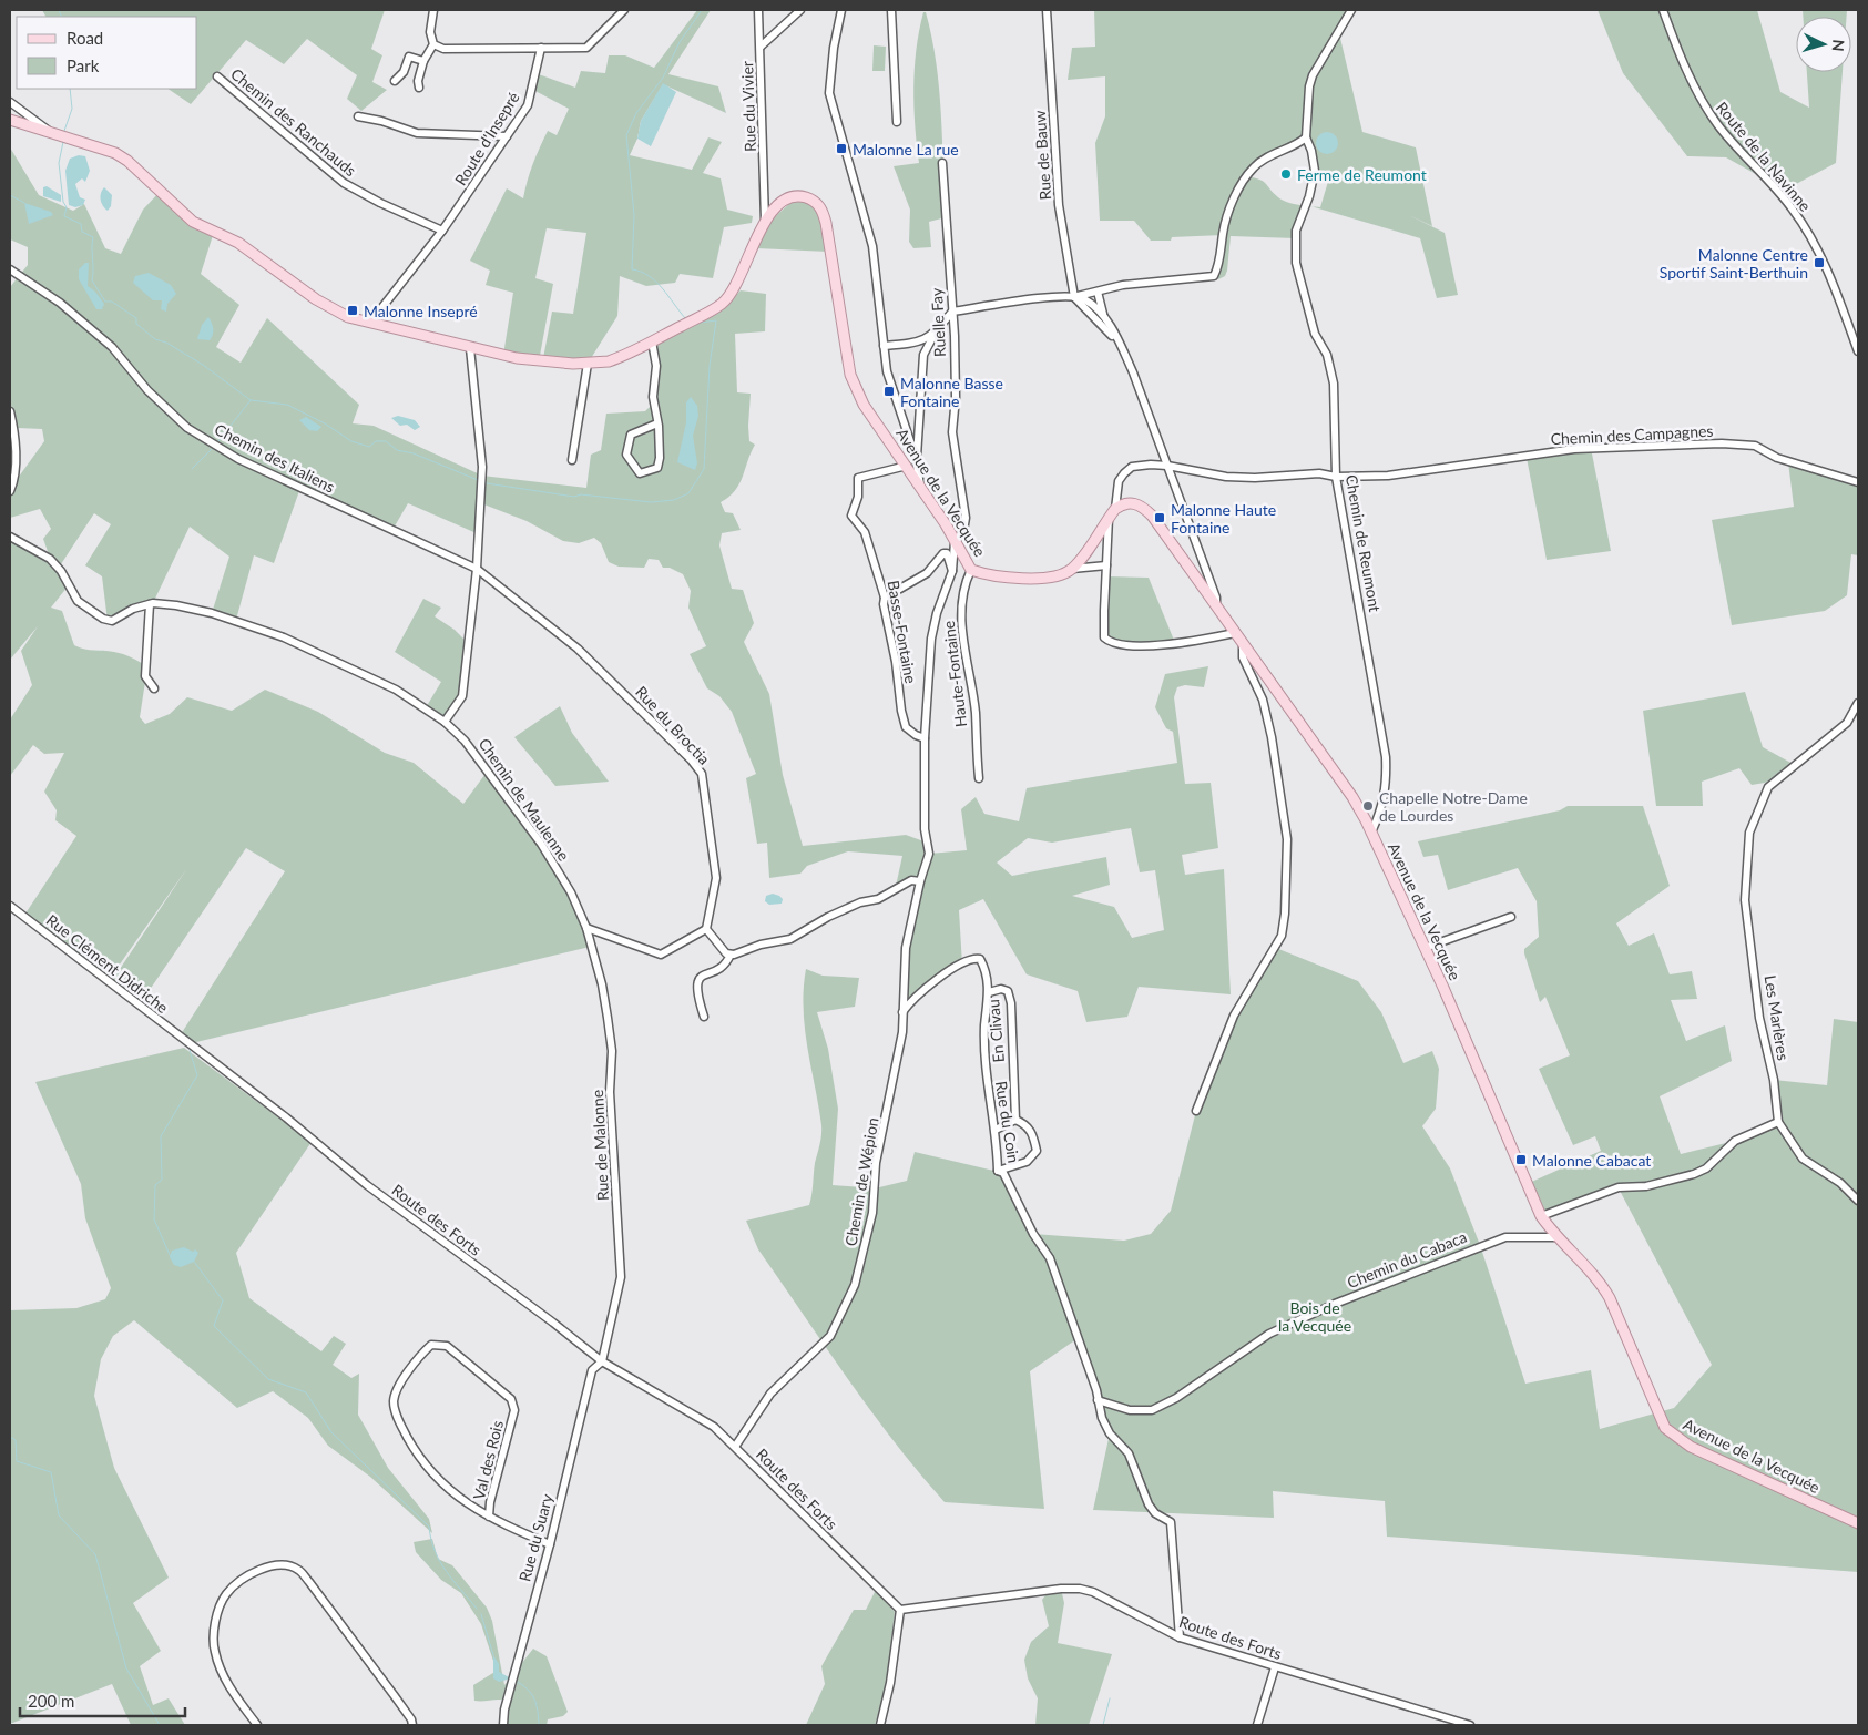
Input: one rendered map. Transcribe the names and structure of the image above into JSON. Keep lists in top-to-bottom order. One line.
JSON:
{"streets":{"main road":["Avenue de la Vecquée"],"street":["Rue du Vivier","Chemin des Ranchauds","Route d'Insepré","Rue de Bauw","Route de la Navinne","Ruelle Fay","Chemin des Campagnes","Chemin des Italiens","Chemin de Reumont","Basse-Fontaine","Haute-Fontaine","Rue du Broctia","Chemin de Maulenne","Rue Clément Didriche","Les Marlères","En Clivau","Rue du Coin","Rue de Malonne","Chemin de Wépion","Route des Forts","Chemin du Cabaca","Val des Rois","Rue du Suary"]},"crossings":[["Rue du Vivier","Avenue de la Vecquée"],["Chemin des Ranchauds","Route d'Insepré"],["Route d'Insepré","Avenue de la Vecquée"],["Ruelle Fay","Avenue de la Vecquée"],["Chemin des Campagnes","Avenue de la Vecquée"],["Chemin des Campagnes","Chemin de Reumont"],["Chemin des Italiens","Rue du Broctia"],["Avenue de la Vecquée","Chemin de Reumont"],["Avenue de la Vecquée","Basse-Fontaine"],["Avenue de la Vecquée","Haute-Fontaine"],["Avenue de la Vecquée","Chemin du Cabaca"],["Chemin de Maulenne","Rue de Malonne"],["Rue Clément Didriche","Route des Forts"],["En Clivau","Rue du Coin"],["Rue du Coin","Chemin de Wépion"],["Rue du Coin","Route des Forts"],["Rue du Coin","Chemin du Cabaca"],["Rue de Malonne","Route des Forts"],["Rue de Malonne","Rue du Suary"],["Chemin de Wépion","Route des Forts"],["Route des Forts","Rue du Suary"],["Val des Rois","Rue du Suary"]],"parks":["Bois de la Vecquée"],"places":{"transit":["Malonne La rue","Malonne Centre Sportif Saint-Berthuin","Malonne Insepré","Malonne Basse Fontaine","Malonne Haute Fontaine","Malonne Cabacat"],"other":["Ferme de Reumont","Chapelle Notre-Dame de Lourdes"]},"legend":["Road","Park"],"scale_bar":"200 m","north":"right"}
